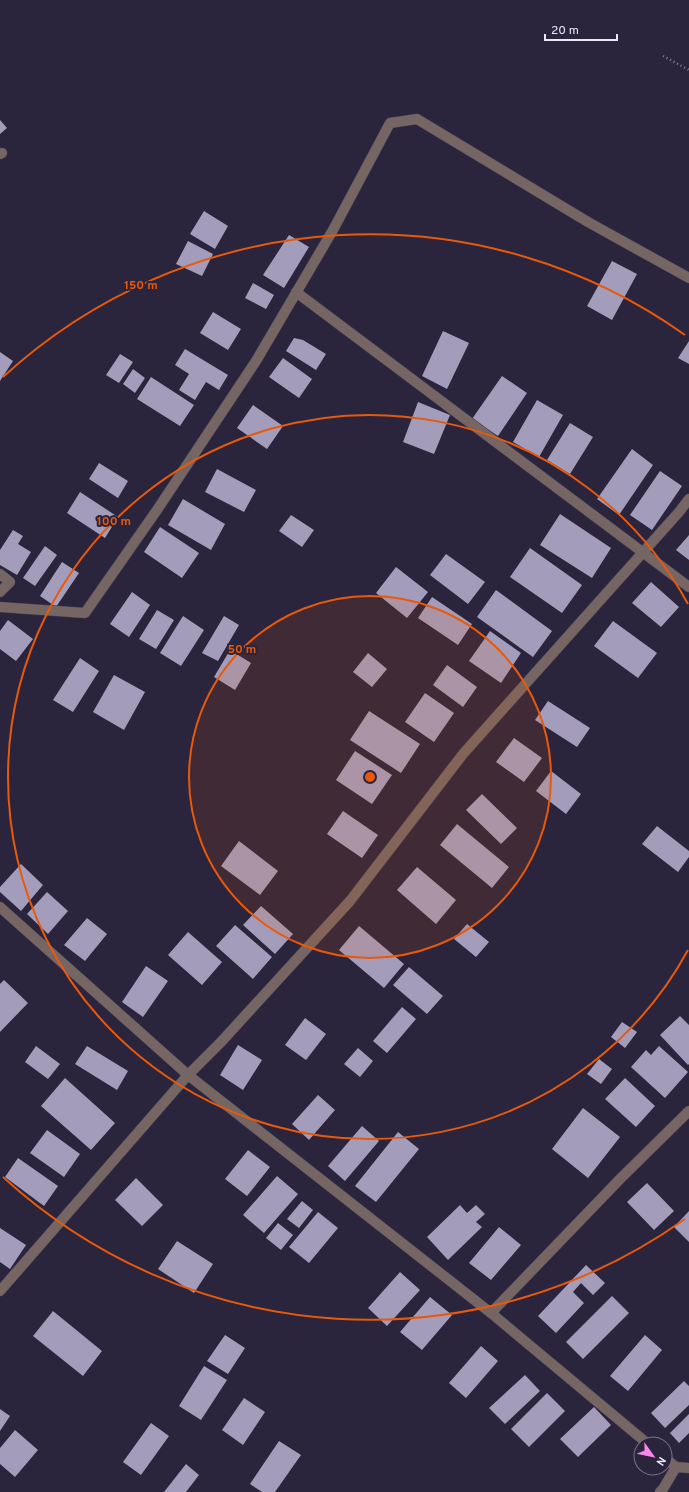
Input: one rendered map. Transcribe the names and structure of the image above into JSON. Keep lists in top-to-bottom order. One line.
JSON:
{"scale_bar":"20 m","north":"bottom right","rings":["150 m","100 m","50 m"]}
